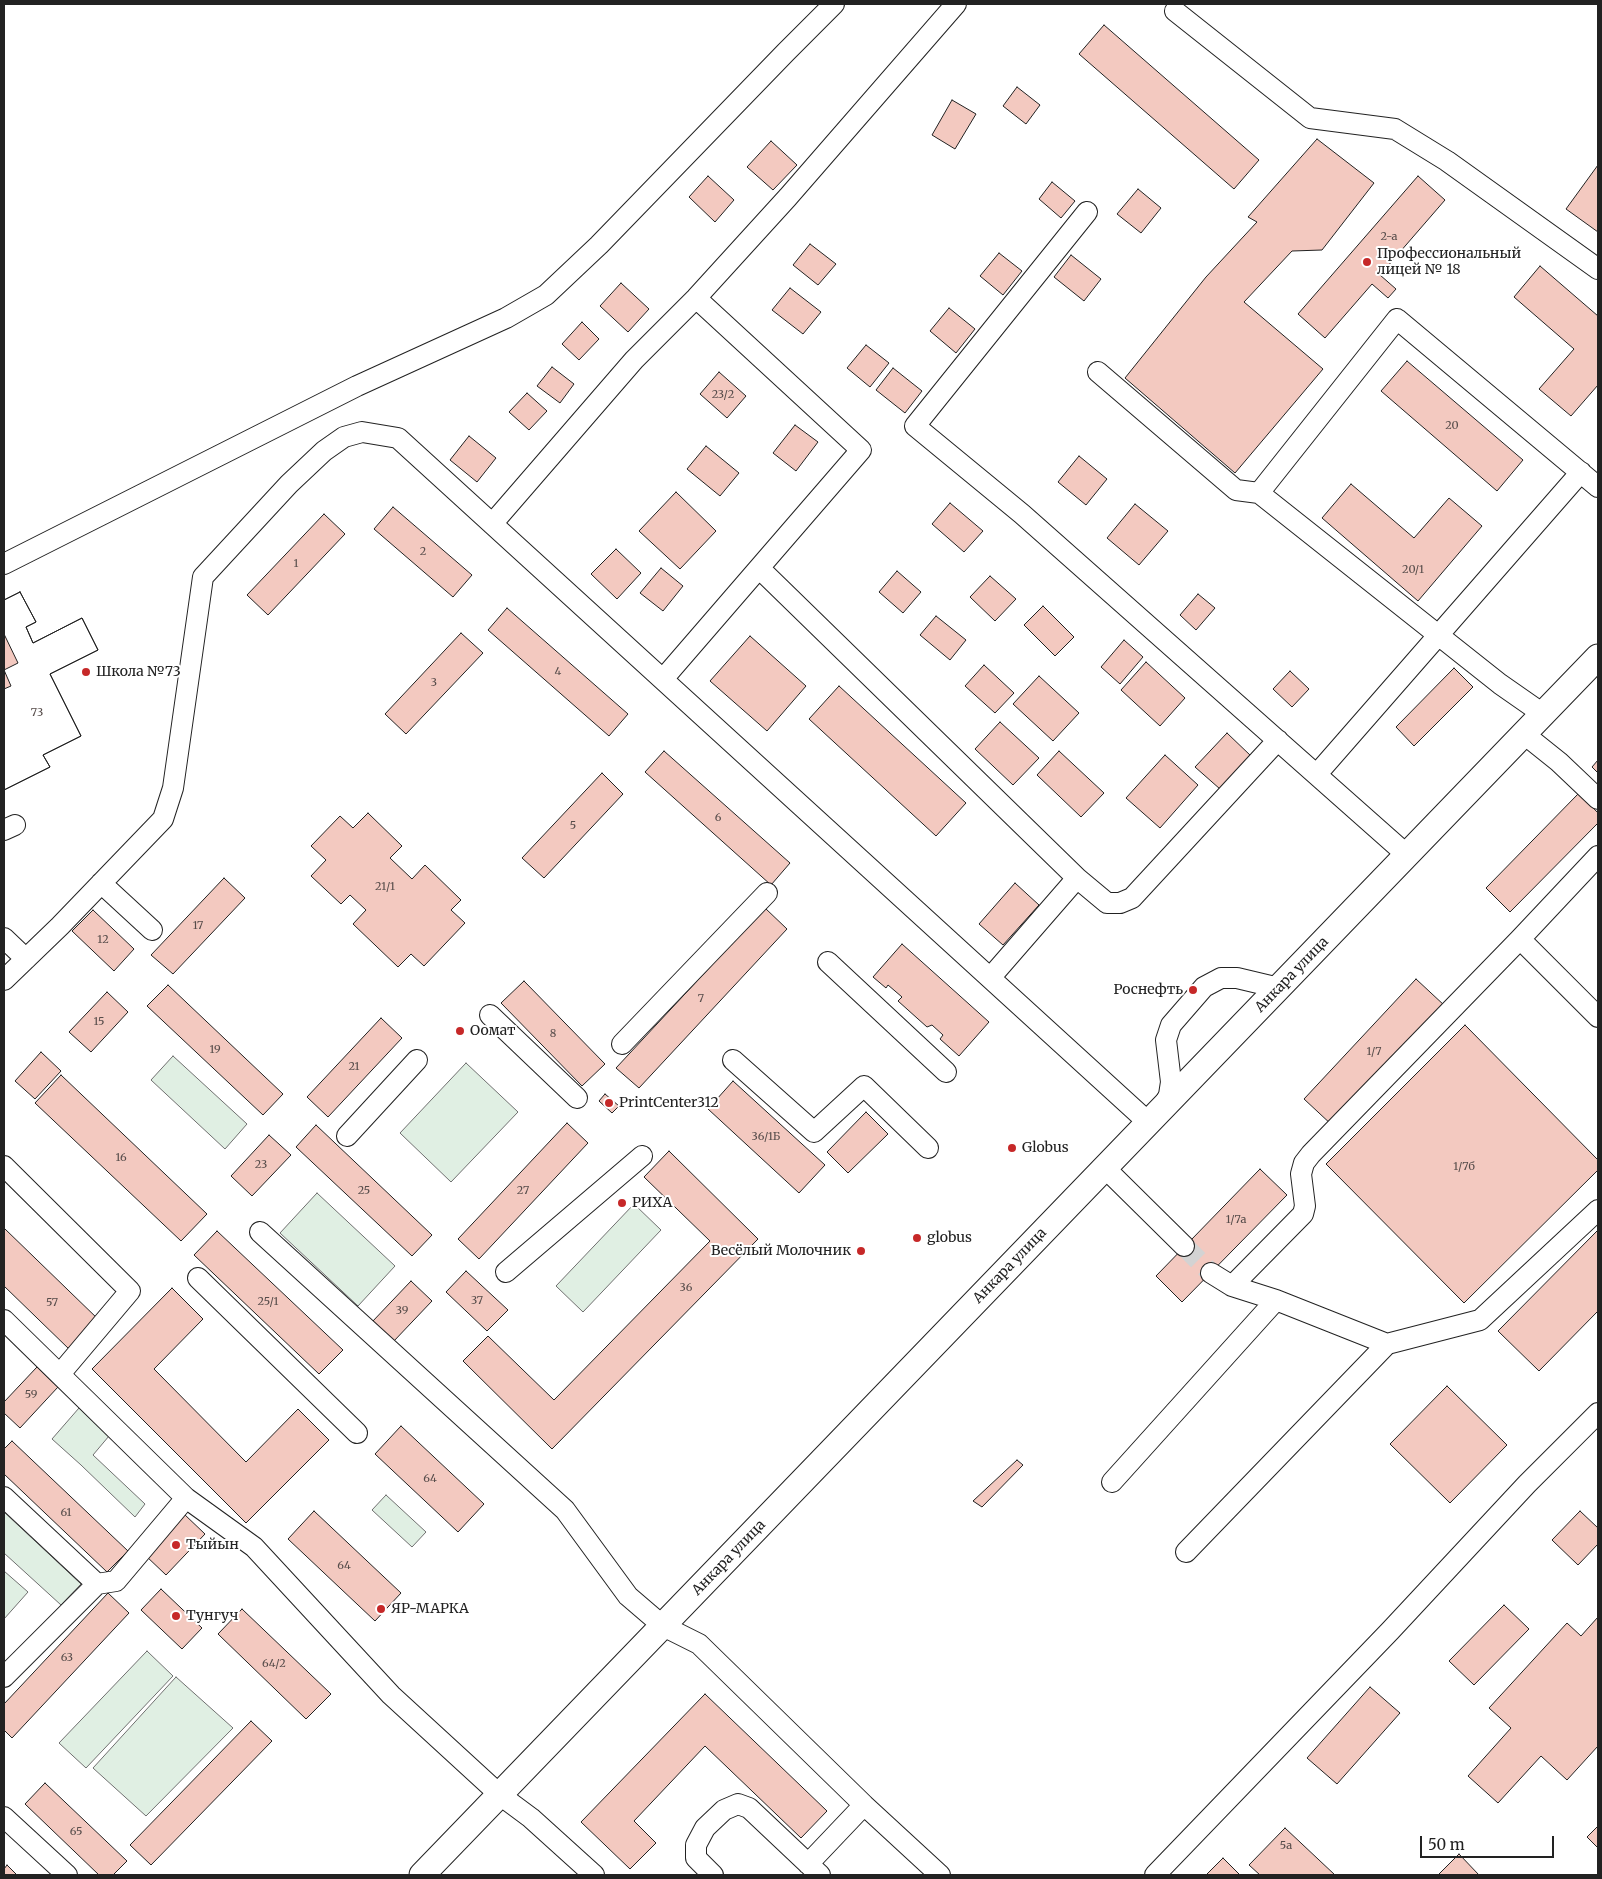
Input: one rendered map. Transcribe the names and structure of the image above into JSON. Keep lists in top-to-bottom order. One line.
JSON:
{"streets":{"main road":["Анкара улица"]},"places":["Профессиональный лицей № 18","Школа №73","Роснефть","Оомат","PrintCenter312","Globus","РИХА","globus","Весёлый Молочник","Тыйын","ЯР-МАРКА","Тунгуч"],"house_numbers":["2-a","23/2","20","2","1","20/1","4","3","73","6","5","21/1","17","12","7","15","8","19","1/7","21","36/1Б","16","23","1/7б","25","27","1/7а","36","37","25/1","57","39","59","64","61","64","63","64/2","65","5а"],"scale_bar":"50 m"}
